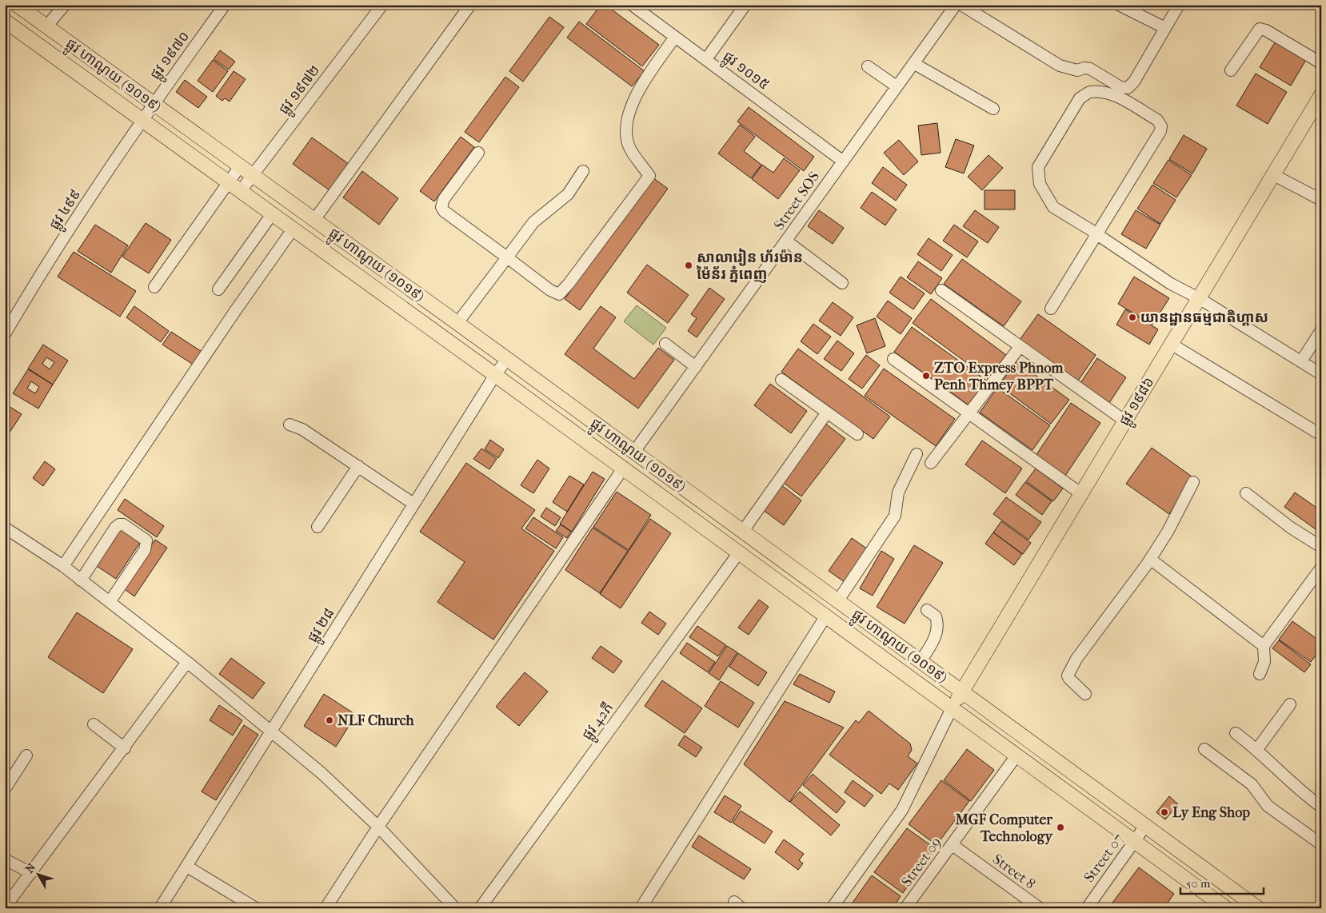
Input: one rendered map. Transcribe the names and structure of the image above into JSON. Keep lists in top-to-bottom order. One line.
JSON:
{"streets":{"main road":["ផ្លូវ ហាណូយ (១០១៩)","ផ្លូវ ១៩៨៦"],"street":["ផ្លូវ ១៩៧០","ផ្លូវ ១០១៥","ផ្លូវ ១៩៧២","Street SOS","ផ្លូវ ៤៩៩","ផ្លូវ ២៨","ផ្លូវ 42ភី","Street 07","Street 09","Street 8"]},"crossings":[["ផ្លូវ ១៩៧០","ផ្លូវ ហាណូយ (១០១៩)"],["ផ្លូវ ១៩៧០","ផ្លូវ ៤៩៩"],["ផ្លូវ ១០១៥","Street SOS"],["ផ្លូវ ហាណូយ (១០១៩)","ផ្លូវ ១៩៧២"],["ផ្លូវ ហាណូយ (១០១៩)","Street SOS"],["ផ្លូវ ហាណូយ (១០១៩)","ផ្លូវ ៤៩៩"],["ផ្លូវ ហាណូយ (១០១៩)","ផ្លូវ ១៩៨៦"],["ផ្លូវ ហាណូយ (១០១៩)","ផ្លូវ ២៨"],["ផ្លូវ ហាណូយ (១០១៩)","ផ្លូវ 42ភី"],["ផ្លូវ ហាណូយ (១០១៩)","Street 07"],["ផ្លូវ ហាណូយ (១០១៩)","Street 09"],["Street 09","Street 8"]],"places":["សាលារៀន ហ័រម៉ាន ម៉ៃន័រ ភ្នំពេញ","យានដ្ឋានធម្មជាតិហ្គាស","ZTO Express Phnom Penh Thmey BPPT","NLF Church","Ly Eng Shop","MGF Computer Technology"],"scale_bar":"50 m","north":"top left"}
